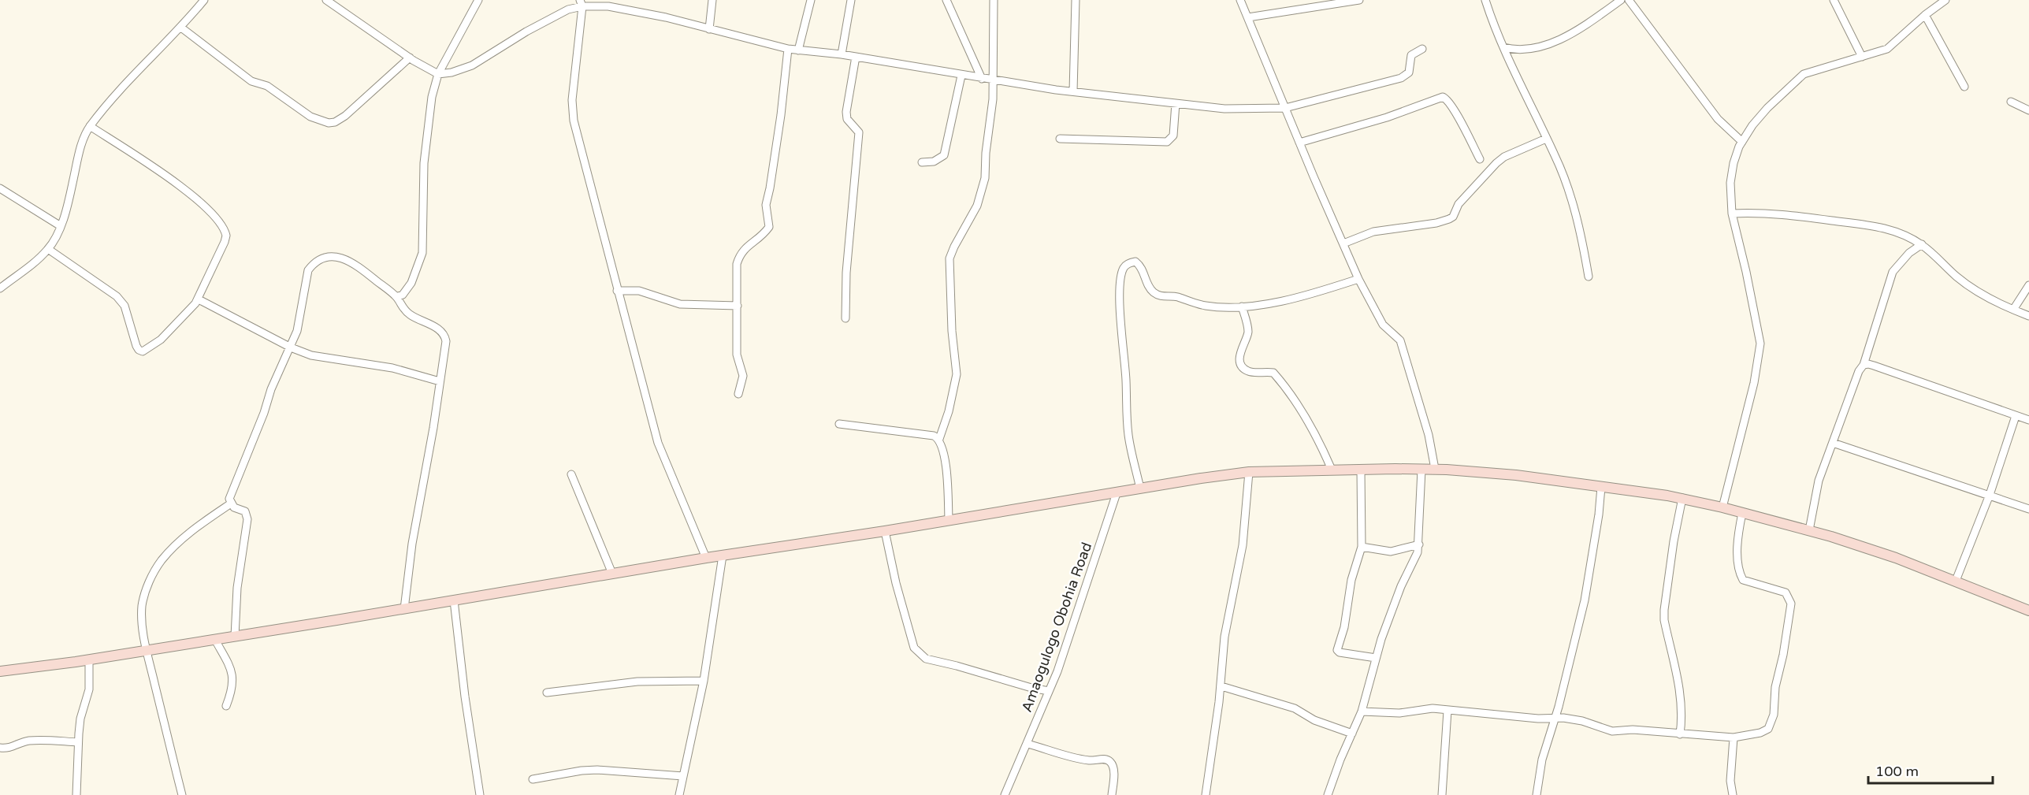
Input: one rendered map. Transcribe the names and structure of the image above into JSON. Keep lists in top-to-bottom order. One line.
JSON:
{"streets":{"street":["Amaogulogo Obohia Road"]},"scale_bar":"100 m"}
